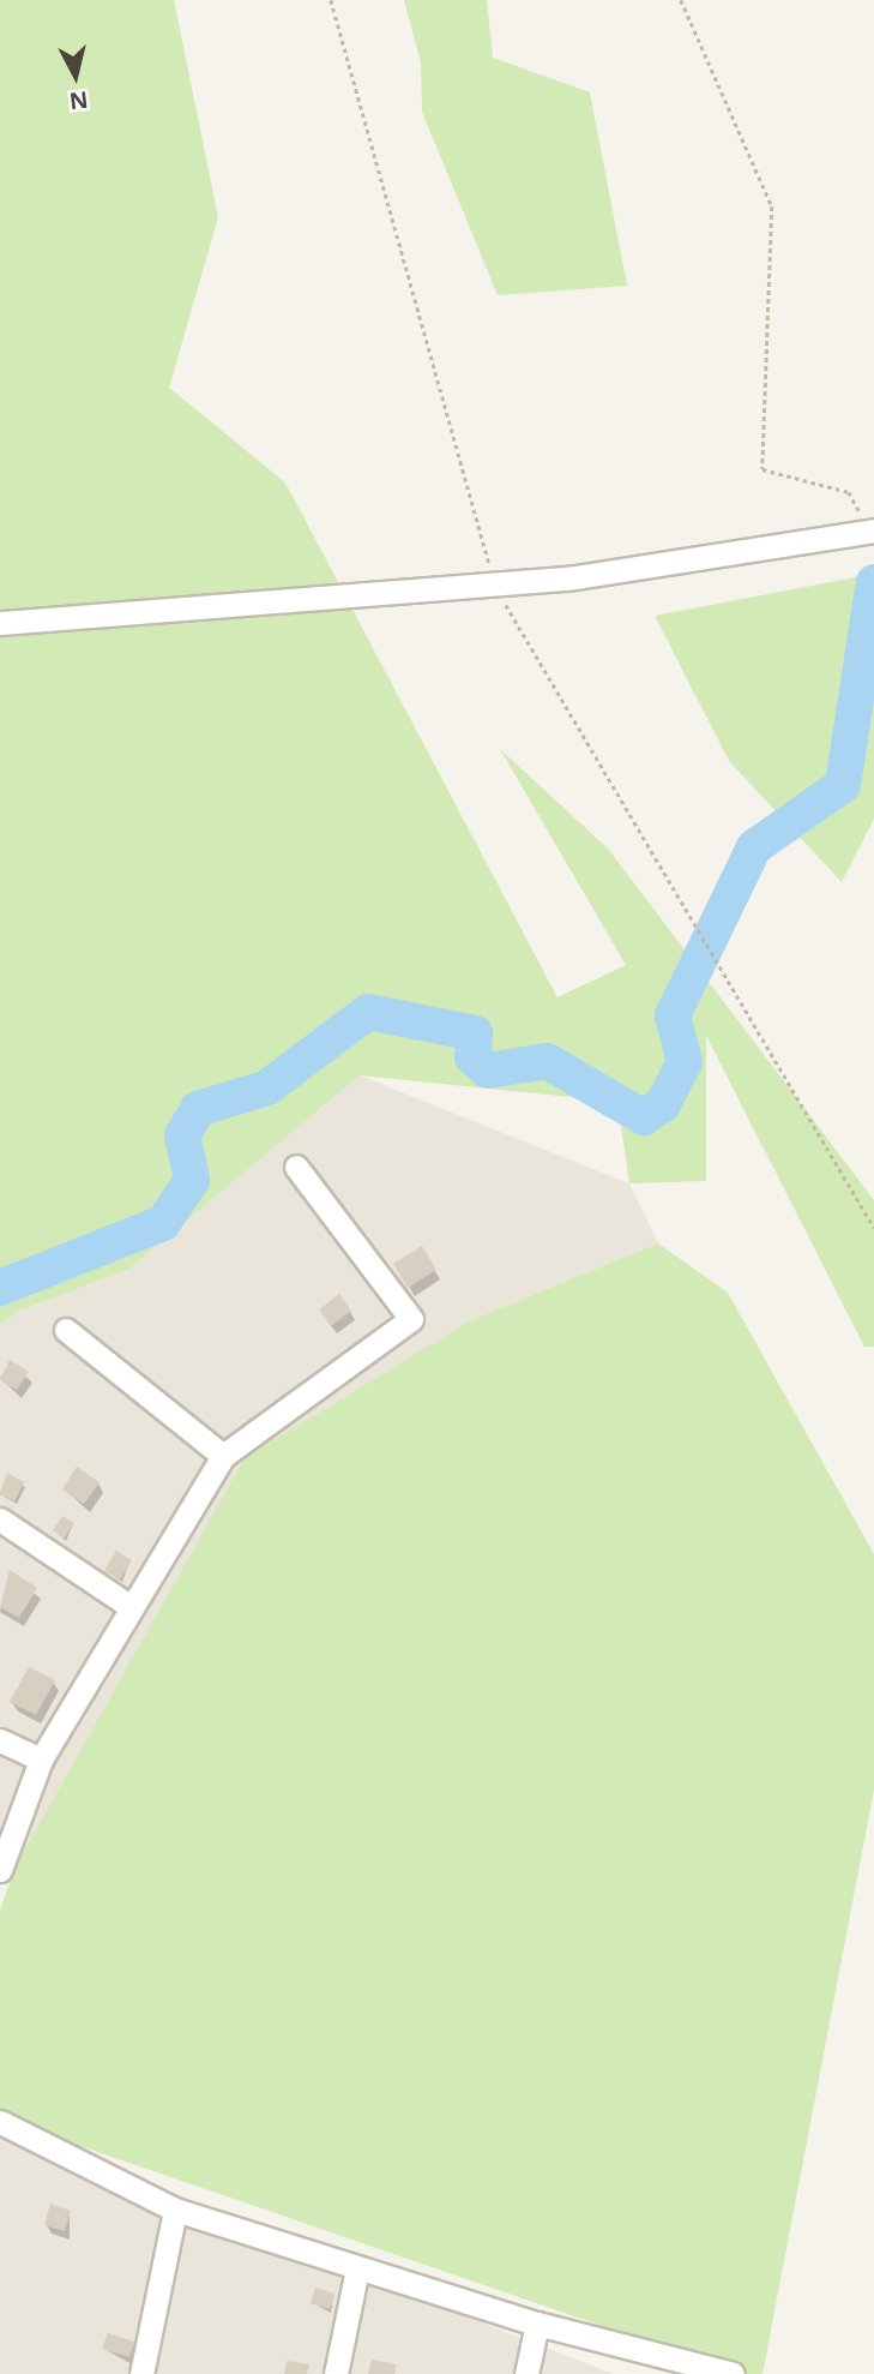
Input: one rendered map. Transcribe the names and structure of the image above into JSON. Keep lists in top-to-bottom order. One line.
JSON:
{"north":"bottom"}
